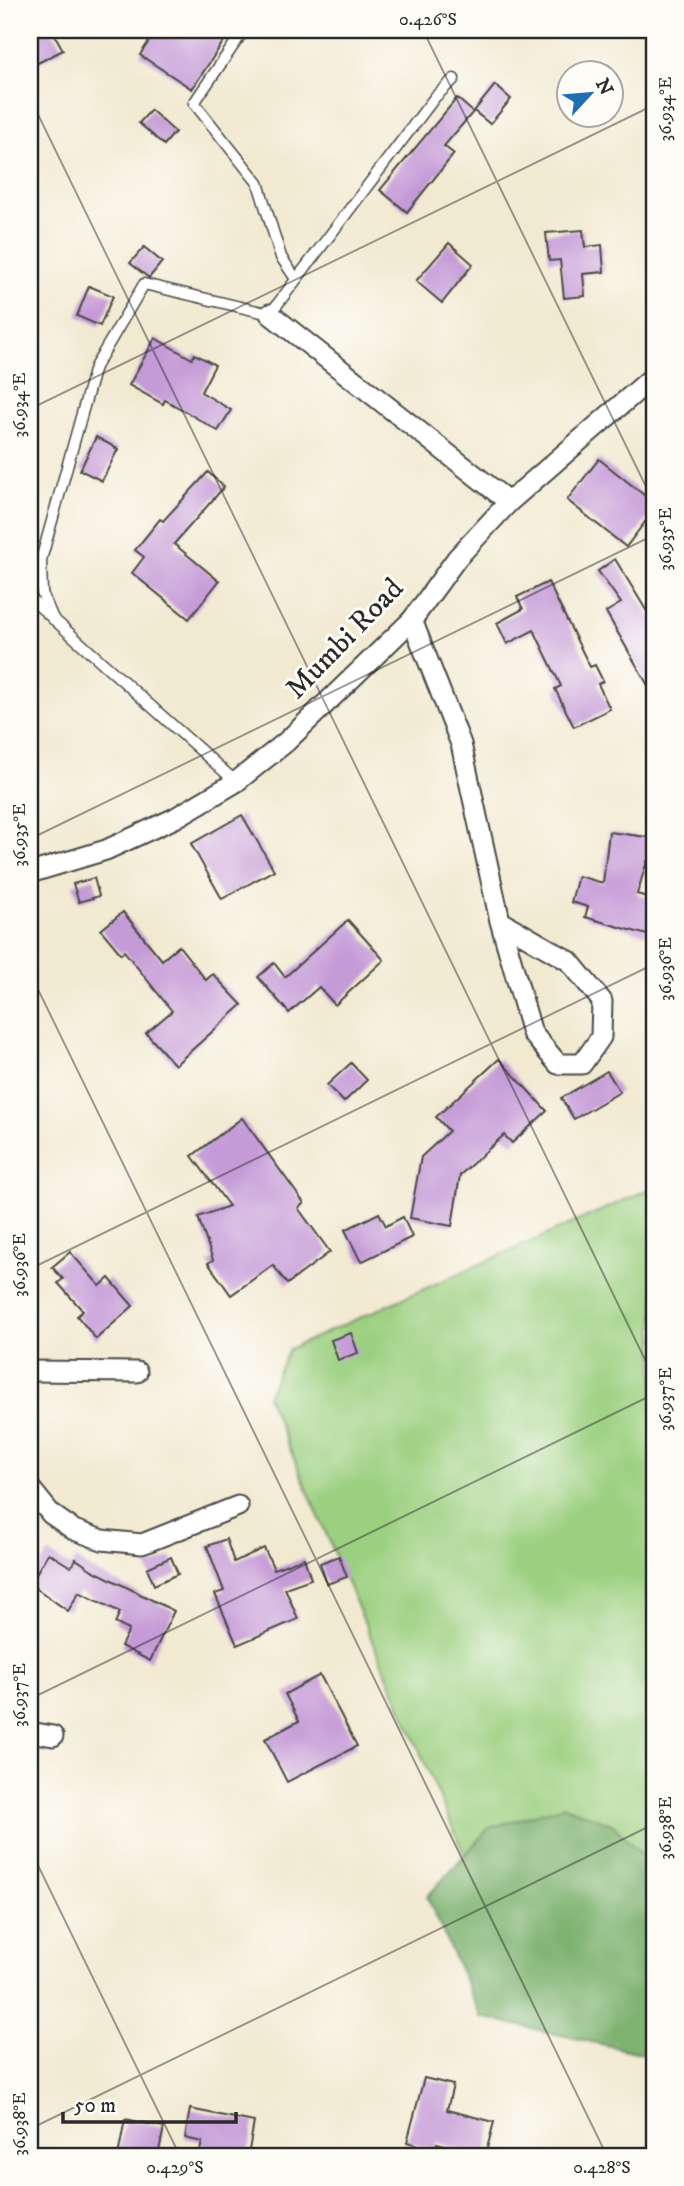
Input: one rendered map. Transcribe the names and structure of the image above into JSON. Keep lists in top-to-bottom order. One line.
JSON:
{"streets":{"street":["Mumbi Road"]},"scale_bar":"50 m","north":"top right","coordinates":["0.426°S","36.934°E","36.935°E","36.936°E","36.937°E","36.938°E","0.429°S","0.428°S"]}
